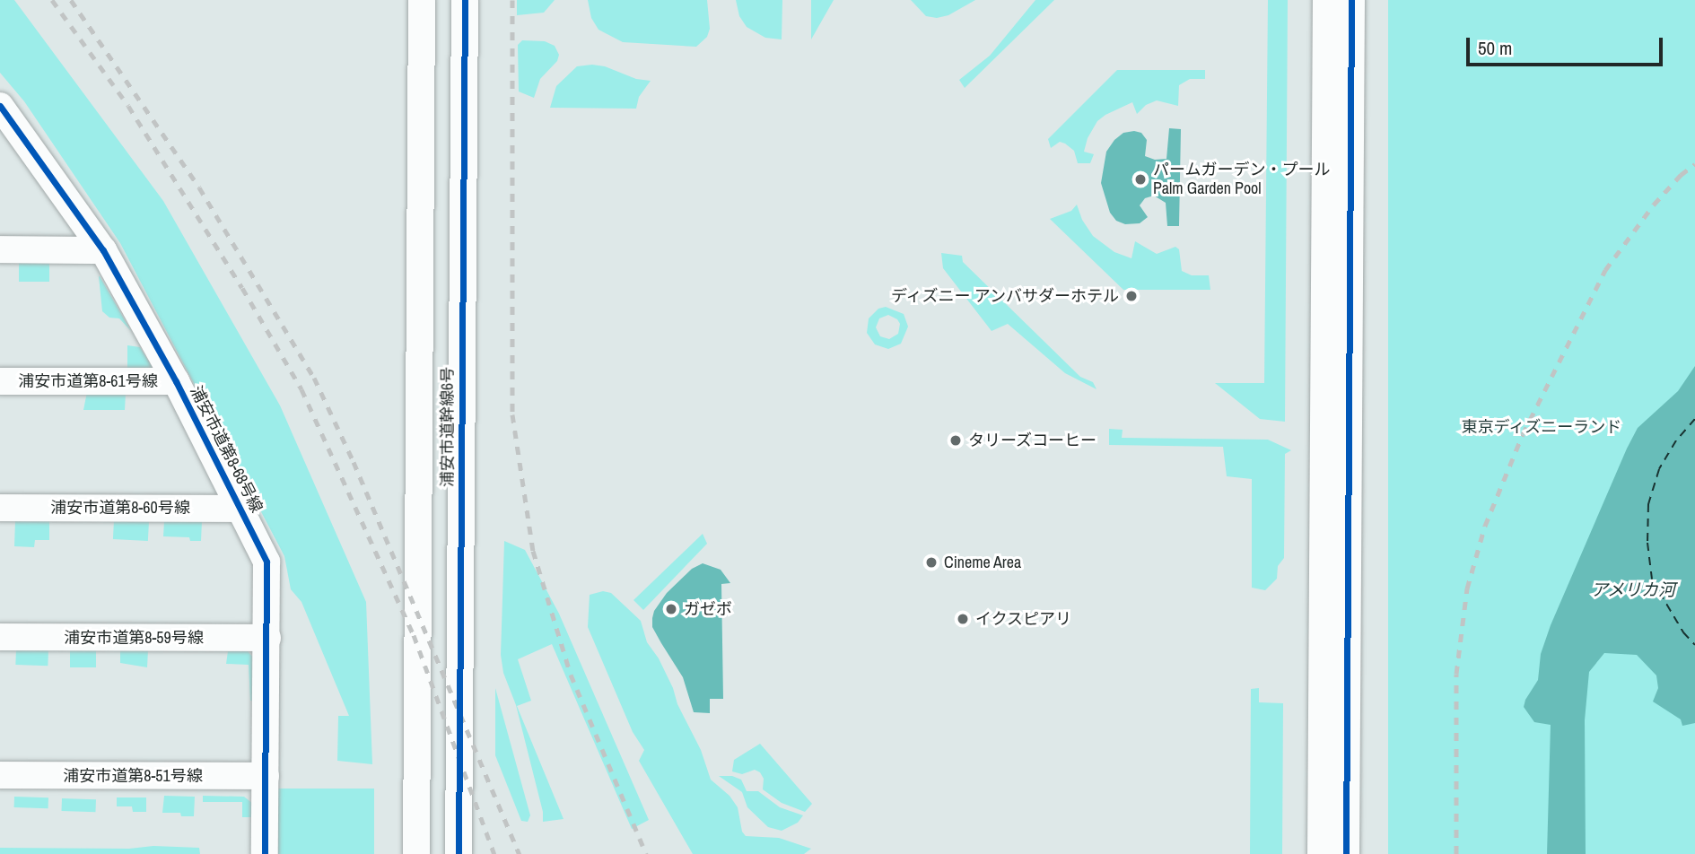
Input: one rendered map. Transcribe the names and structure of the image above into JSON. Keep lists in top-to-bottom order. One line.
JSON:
{"streets":{"street":["浦安市道第8-61号線","浦安市道幹線6号","浦安市道第8-68号線","浦安市道第8-60号線","浦安市道第8-59号線","浦安市道第8-51号線"]},"crossings":[["浦安市道第8-61号線","浦安市道第8-68号線"],["浦安市道第8-68号線","浦安市道第8-60号線"],["浦安市道第8-68号線","浦安市道第8-59号線"],["浦安市道第8-68号線","浦安市道第8-51号線"]],"water":["アメリカ河"],"parks":["東京ディズニーランド"],"places":["パームガーデン・プール Palm Garden Pool","ディズニー アンバサダーホテル","タリーズコーヒー","Cineme Area","ガゼボ","イクスピアリ"],"scale_bar":"50 m"}
